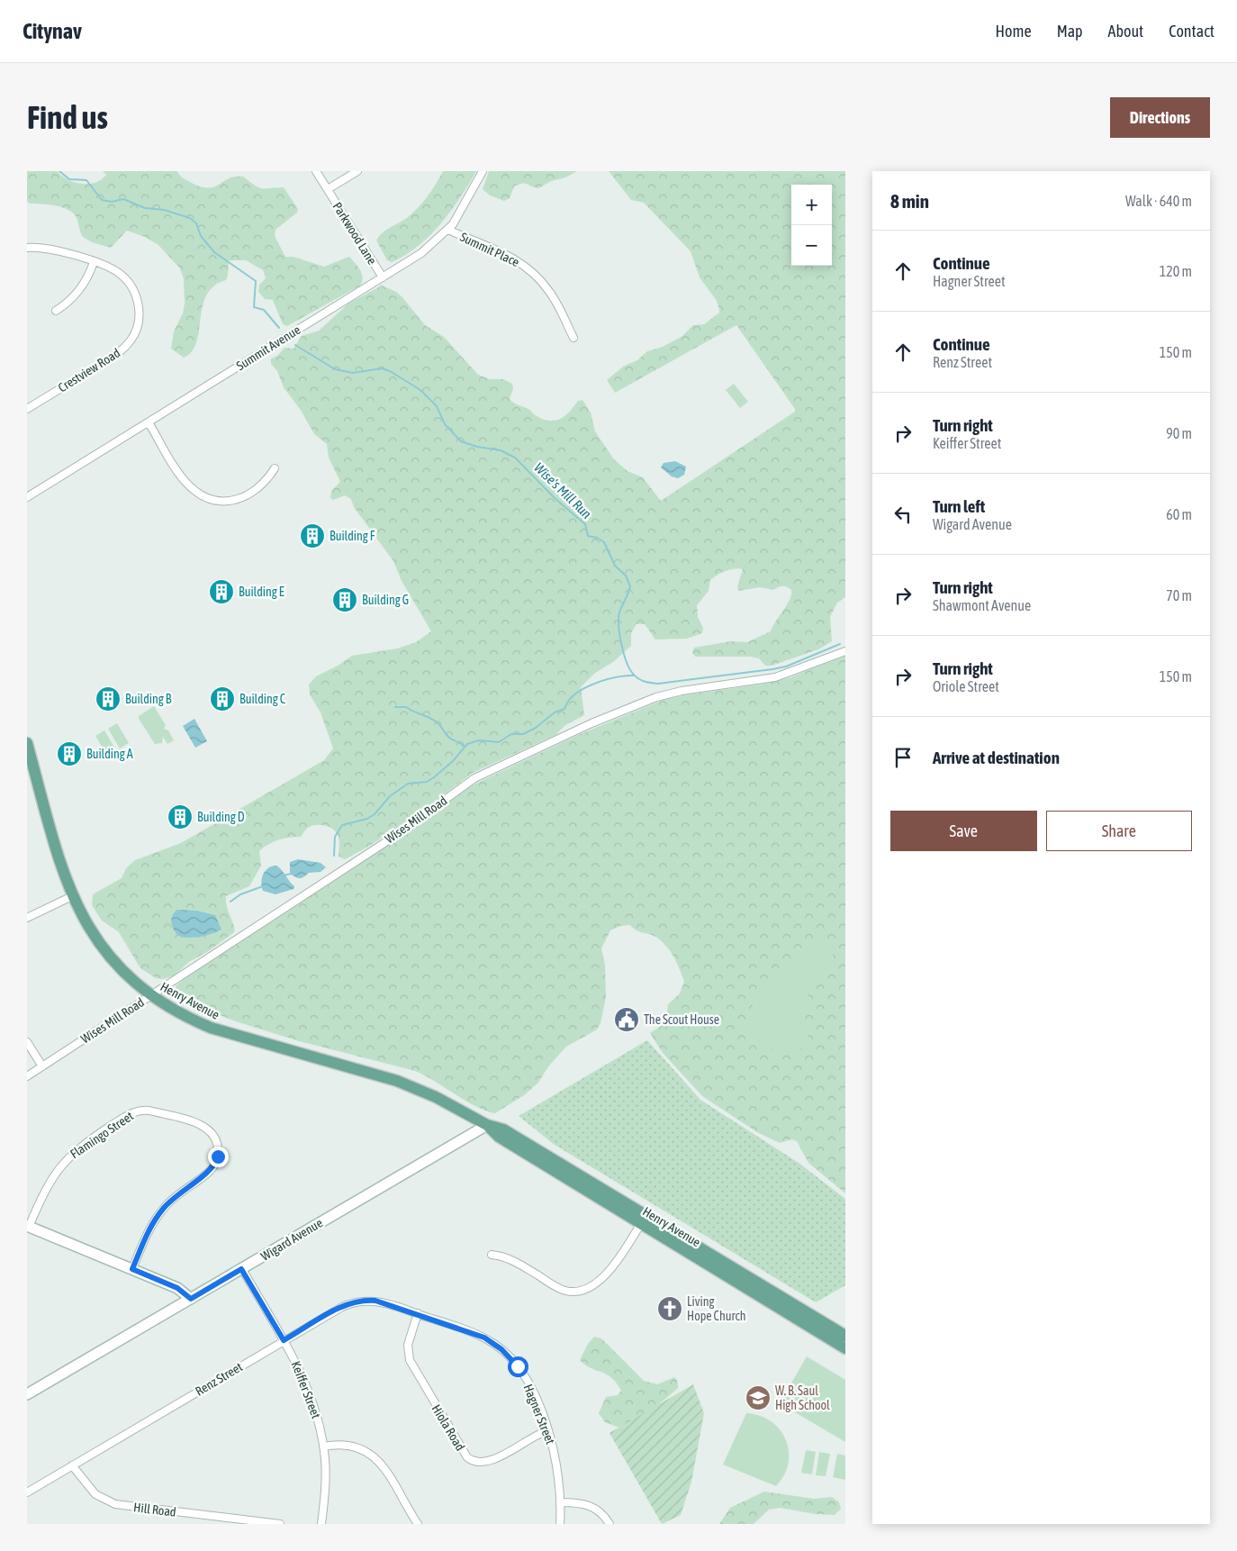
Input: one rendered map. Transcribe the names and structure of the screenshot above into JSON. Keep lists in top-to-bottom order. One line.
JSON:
{"streets":{"main road":["Henry Avenue"],"street":["Parkwood Lane","Summit Place","Summit Avenue","Crestview Road","Wises Mill Road","Flamingo Street","Wigard Avenue","Renz Street","Keiffer Street","Hagner Street","Hiola Road","Hill Road"]},"crossings":[["Parkwood Lane","Summit Avenue"],["Summit Place","Summit Avenue"],["Wises Mill Road","Henry Avenue"],["Henry Avenue","Wigard Avenue"],["Wigard Avenue","Keiffer Street"],["Renz Street","Keiffer Street"],["Renz Street","Hagner Street"],["Renz Street","Hiola Road"],["Renz Street","Hill Road"],["Hagner Street","Hiola Road"]],"water":["Wise's Mill Run"],"places":{"building":["Building F","Building E","Building G","Building B","Building C","Building A","Building D"],"public building":["The Scout House"],"church":["Living Hope Church"],"school or university":["W. B. Saul High School"]},"page":{"header":"Citynav","nav":["Home","Map","About","Contact"],"buttons":["Directions",["Save","Share"]],"title":"Find us","heading":["8 min","Walk · 640 m"],"map_buttons":["+","−"],"list":[["Continue","Hagner Street","120 m"],["Continue","Renz Street","150 m"],["Turn right","Keiffer Street","90 m"],["Turn left","Wigard Avenue","60 m"],["Turn right","Shawmont Avenue","70 m"],["Turn right","Oriole Street","150 m"],"Arrive at destination"]}}
